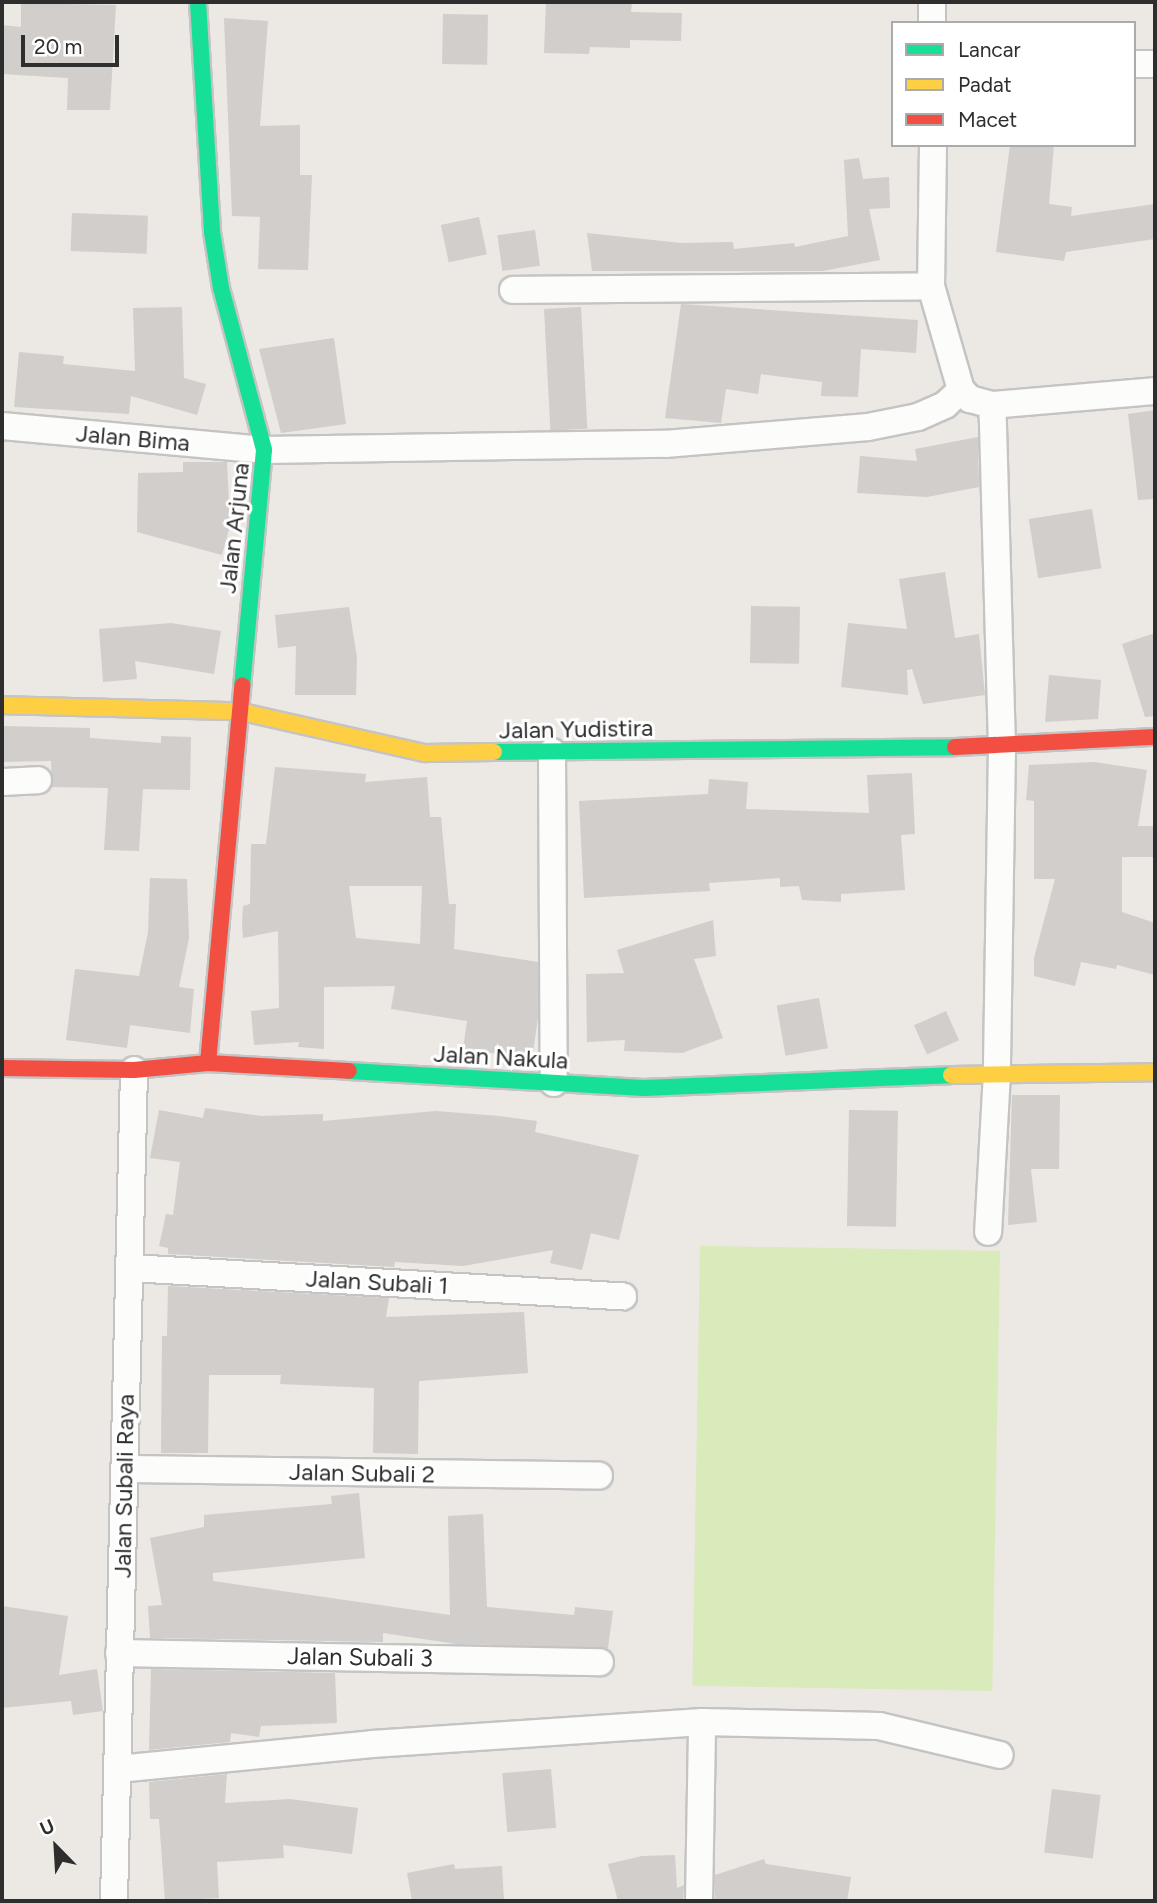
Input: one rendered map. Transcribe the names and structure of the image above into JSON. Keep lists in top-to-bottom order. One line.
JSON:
{"streets":{"street":["Jalan Bima","Jalan Arjuna","Jalan Yudistira","Jalan Nakula","Jalan Subali 1","Jalan Subali 2","Jalan Subali Raya","Jalan Subali 3"]},"crossings":[["Jalan Bima","Jalan Arjuna"],["Jalan Arjuna","Jalan Yudistira"],["Jalan Arjuna","Jalan Nakula"],["Jalan Nakula","Jalan Subali Raya"],["Jalan Subali 1","Jalan Subali Raya"],["Jalan Subali 2","Jalan Subali Raya"],["Jalan Subali Raya","Jalan Subali 3"]],"legend":["Lancar","Padat","Macet"],"scale_bar":"20 m","north":"top left"}
